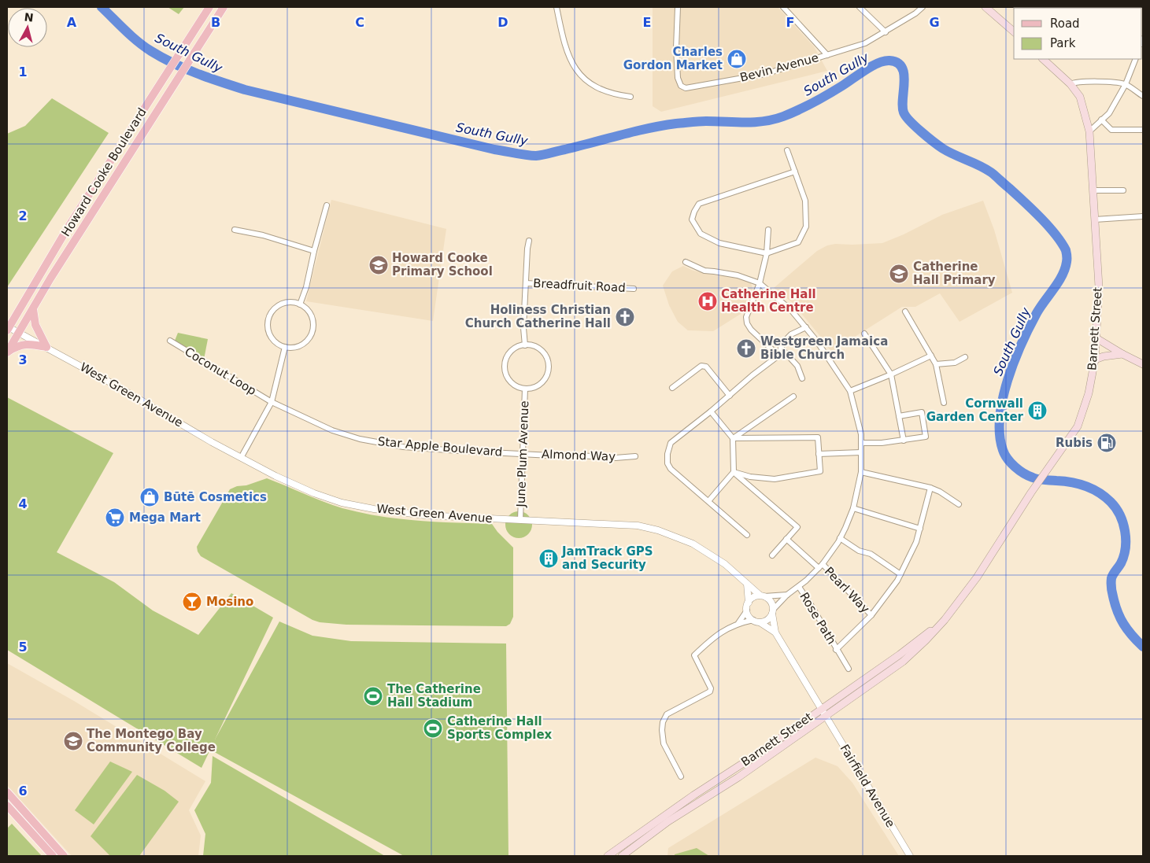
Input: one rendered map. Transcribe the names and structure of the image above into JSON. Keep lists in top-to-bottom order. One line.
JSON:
{"streets":{"main road":["Howard Cooke Boulevard","Barnett Street"],"street":["Bevin Avenue","Breadfruit Road","Coconut Loop","West Green Avenue","Star Apple Boulevard","June Plum Avenue","Almond Way","Pearl Way","Rose Path","Fairfield Avenue"]},"crossings":[["Howard Cooke Boulevard","West Green Avenue"],["Barnett Street","Fairfield Avenue"],["Coconut Loop","Star Apple Boulevard"],["West Green Avenue","June Plum Avenue"],["Star Apple Boulevard","June Plum Avenue"],["Star Apple Boulevard","Almond Way"],["June Plum Avenue","Almond Way"]],"water":["South Gully"],"places":{"shop":["Charles Gordon Market","Būtē Cosmetics"],"school or university":["Howard Cooke Primary School","Catherine Hall Primary","The Montego Bay Community College"],"hospital":["Catherine Hall Health Centre"],"church":["Holiness Christian Church Catherine Hall","Westgreen Jamaica Bible Church"],"building":["Cornwall Garden Center","JamTrack GPS and Security"],"fuel station":["Rubis"],"supermarket":["Mega Mart"],"bar":["Mosino"],"sports":["The Catherine Hall Stadium","Catherine Hall Sports Complex"]},"legend":["Road","Park"],"north":"top","grid":{"columns":["A","B","C","D","E","F","G"],"rows":["1","2","3","4","5","6"]}}
